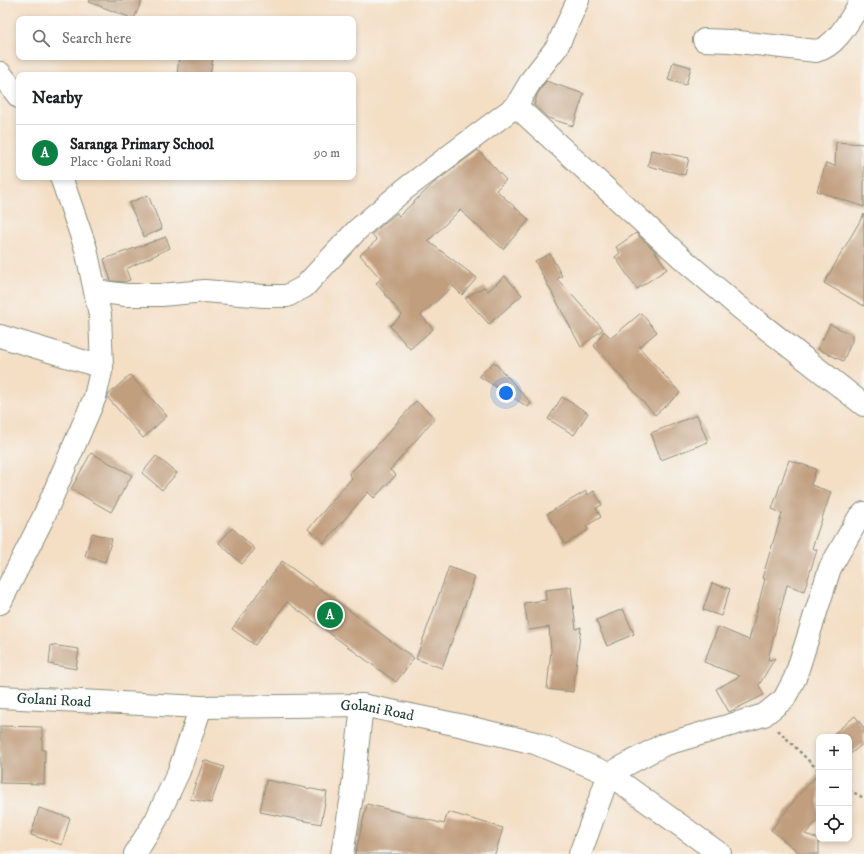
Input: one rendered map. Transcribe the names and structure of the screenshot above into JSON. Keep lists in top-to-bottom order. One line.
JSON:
{"streets":{"street":["Golani Road"]},"page":{"search":"Search here","heading":"Nearby","list":[{"mark":"A","name":"Saranga Primary School","note":"Place · Golani Road","value":"90 m"}],"pins":"A","map_buttons":["+","−"]}}
